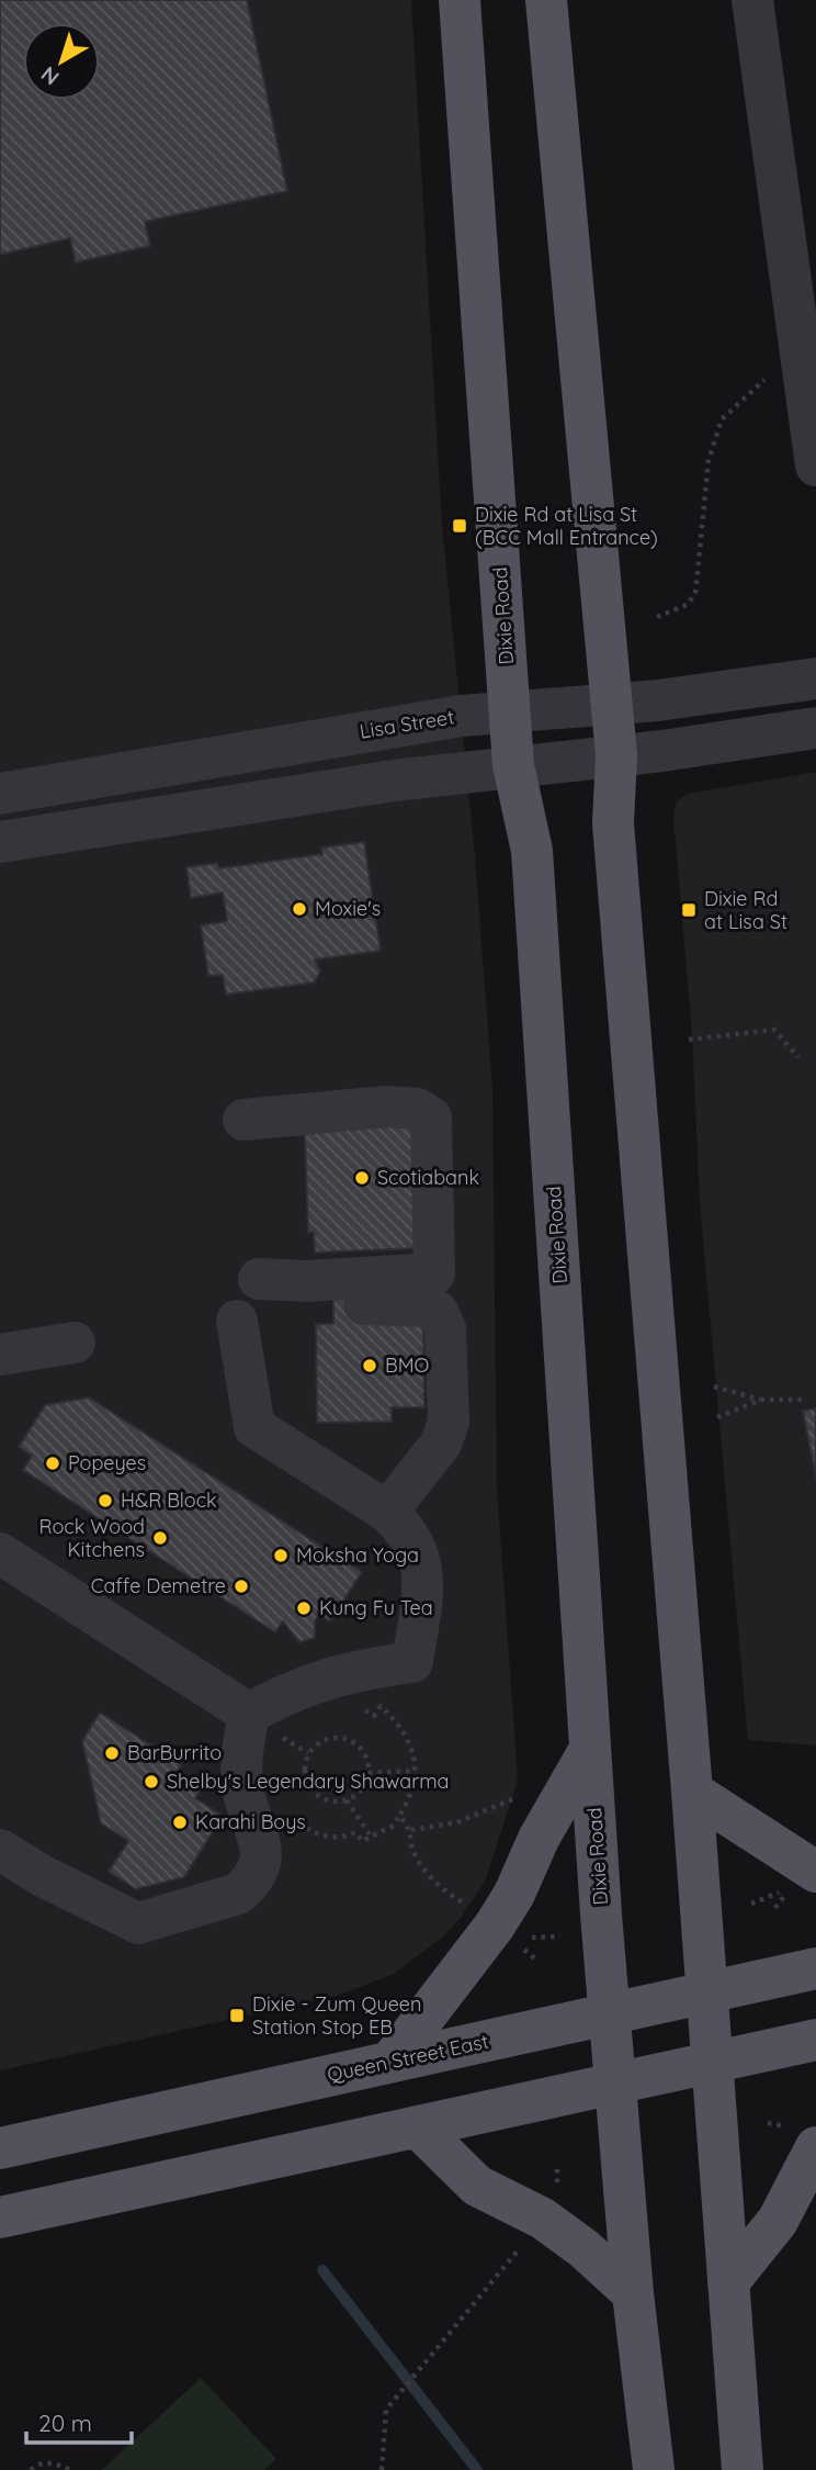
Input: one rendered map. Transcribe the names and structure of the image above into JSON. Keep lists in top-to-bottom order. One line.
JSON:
{"streets":{"main road":["Dixie Road","Queen Street East"],"street":["Lisa Street"]},"crossings":[["Dixie Road","Lisa Street"],["Dixie Road","Queen Street East"]],"places":{"transit":["Dixie Rd at Lisa St (BCC Mall Entrance)","Dixie Rd at Lisa St","Dixie - Zum Queen Station Stop EB"],"other":["Moxie's","Scotiabank","BMO","Popeyes","H&R Block","Rock Wood Kitchens","Moksha Yoga","Caffe Demetre","Kung Fu Tea","BarBurrito","Shelby's Legendary Shawarma","Karahi Boys"]},"scale_bar":"20 m","north":"bottom left"}
